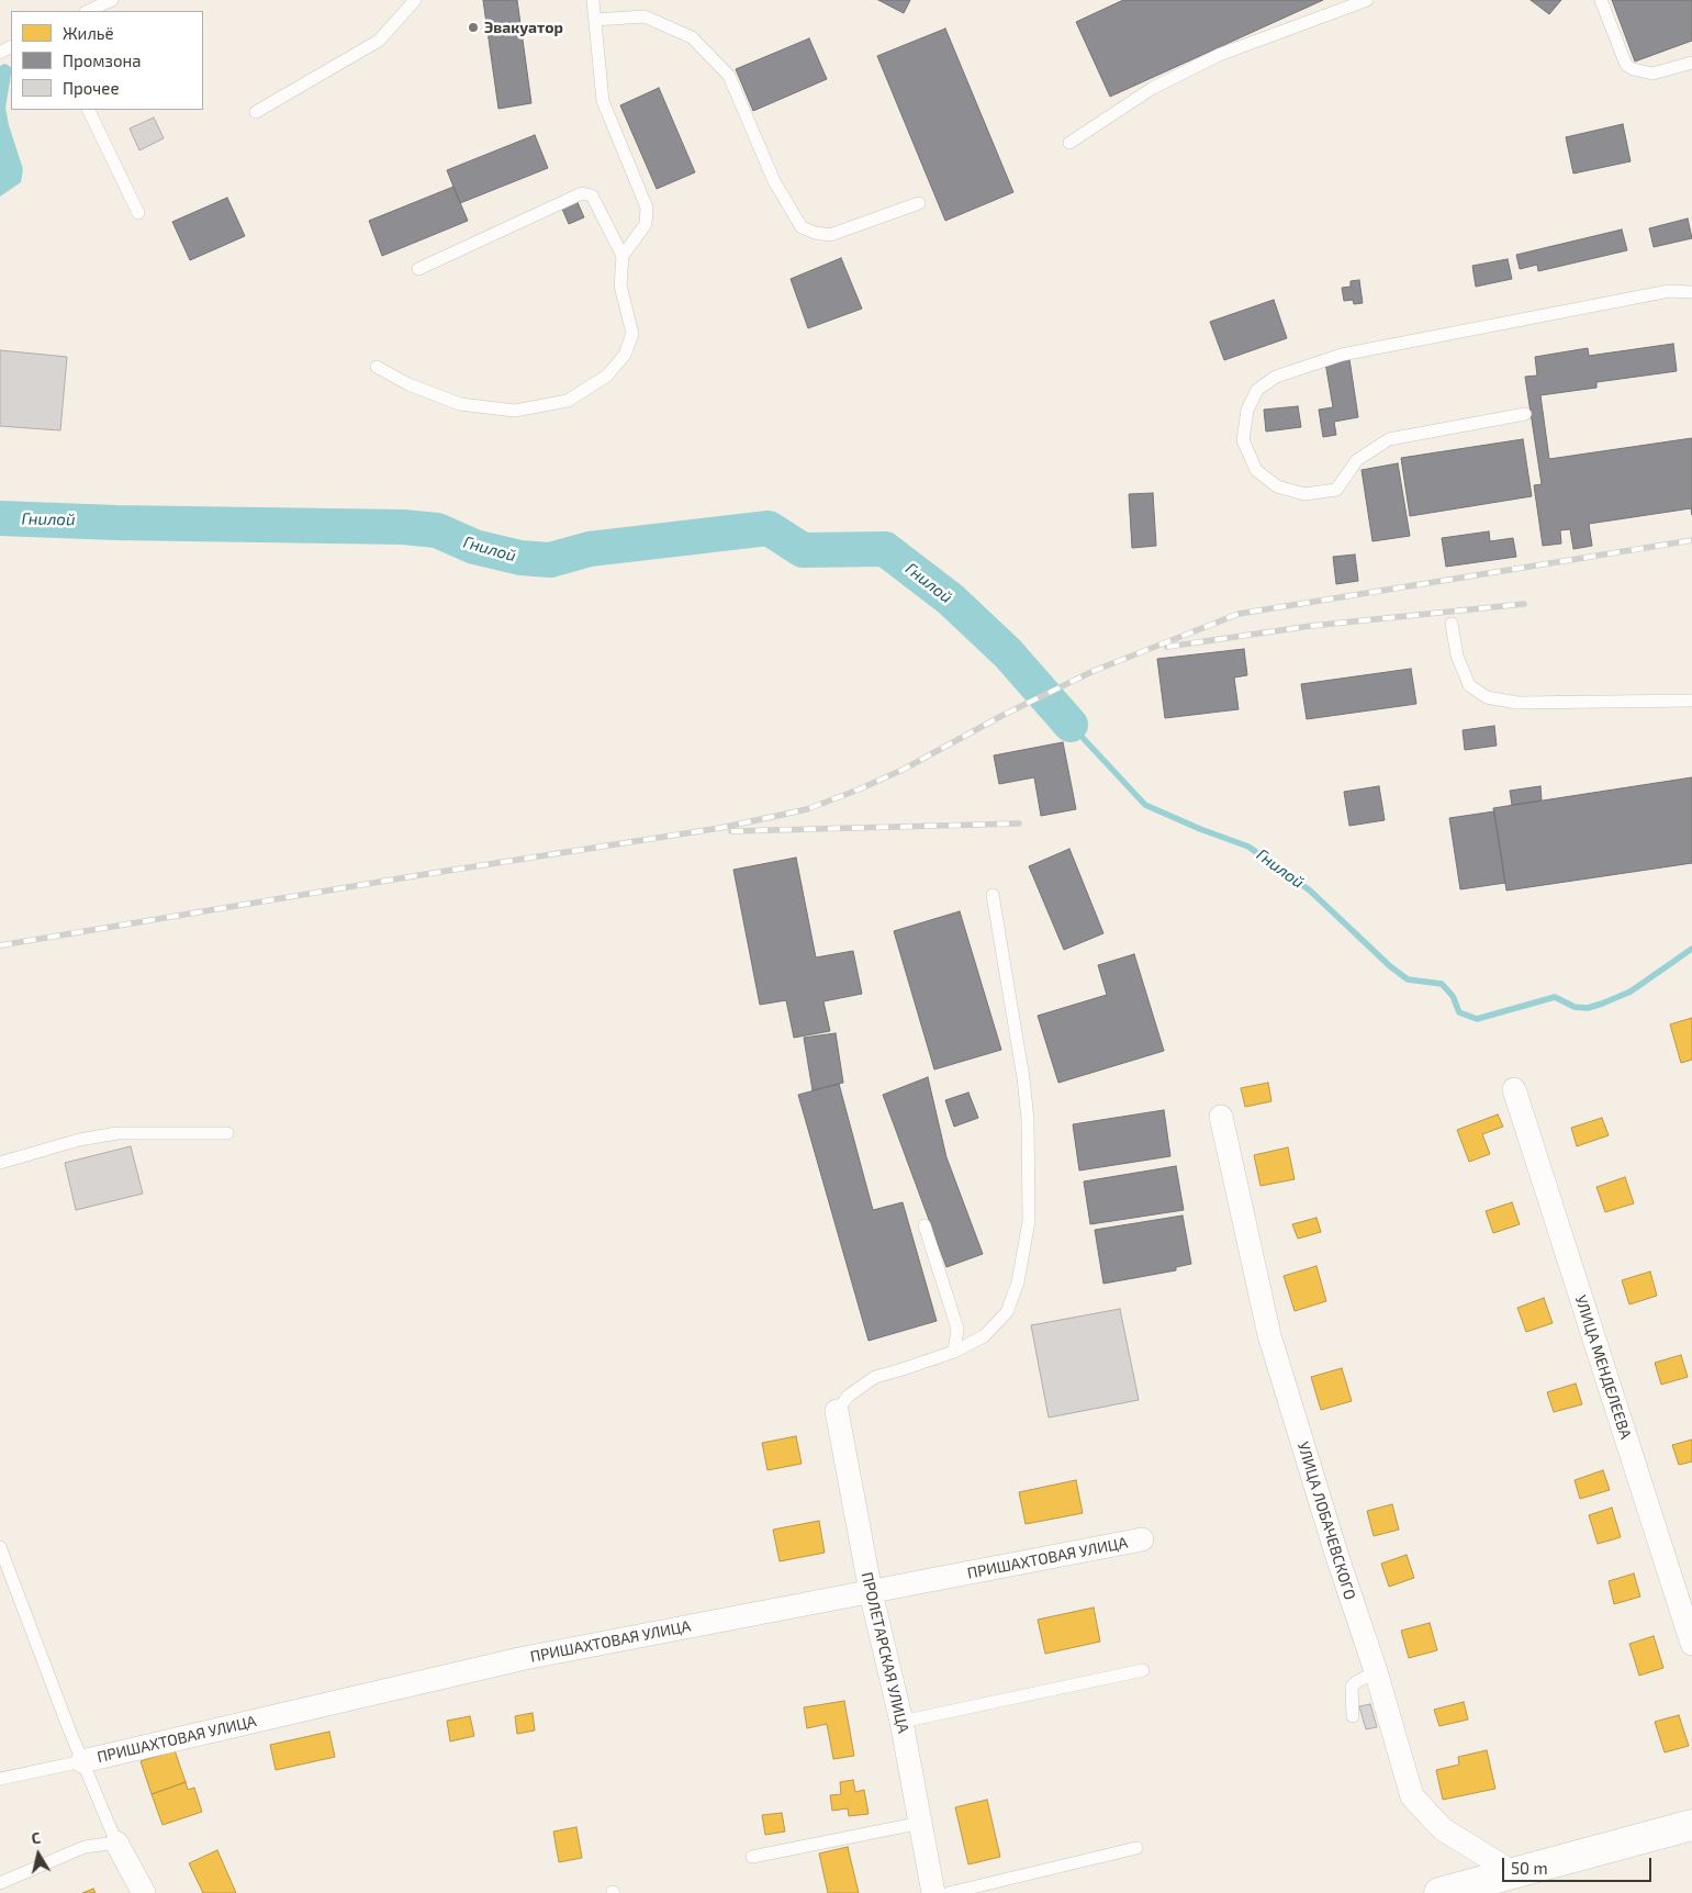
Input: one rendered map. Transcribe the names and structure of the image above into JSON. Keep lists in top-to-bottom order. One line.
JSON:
{"streets":{"street":["УЛИЦА МЕНДЕЛЕЕВА","УЛИЦА ЛОБАЧЕВСКОГО","ПРИШАХТОВАЯ УЛИЦА","ПРОЛЕТАРСКАЯ УЛИЦА"]},"crossings":[["ПРИШАХТОВАЯ УЛИЦА","ПРОЛЕТАРСКАЯ УЛИЦА"]],"water":["Гнилой"],"places":["Эвакуатор"],"legend":["Жильё","Промзона","Прочее"],"scale_bar":"50 m","north":"top"}
